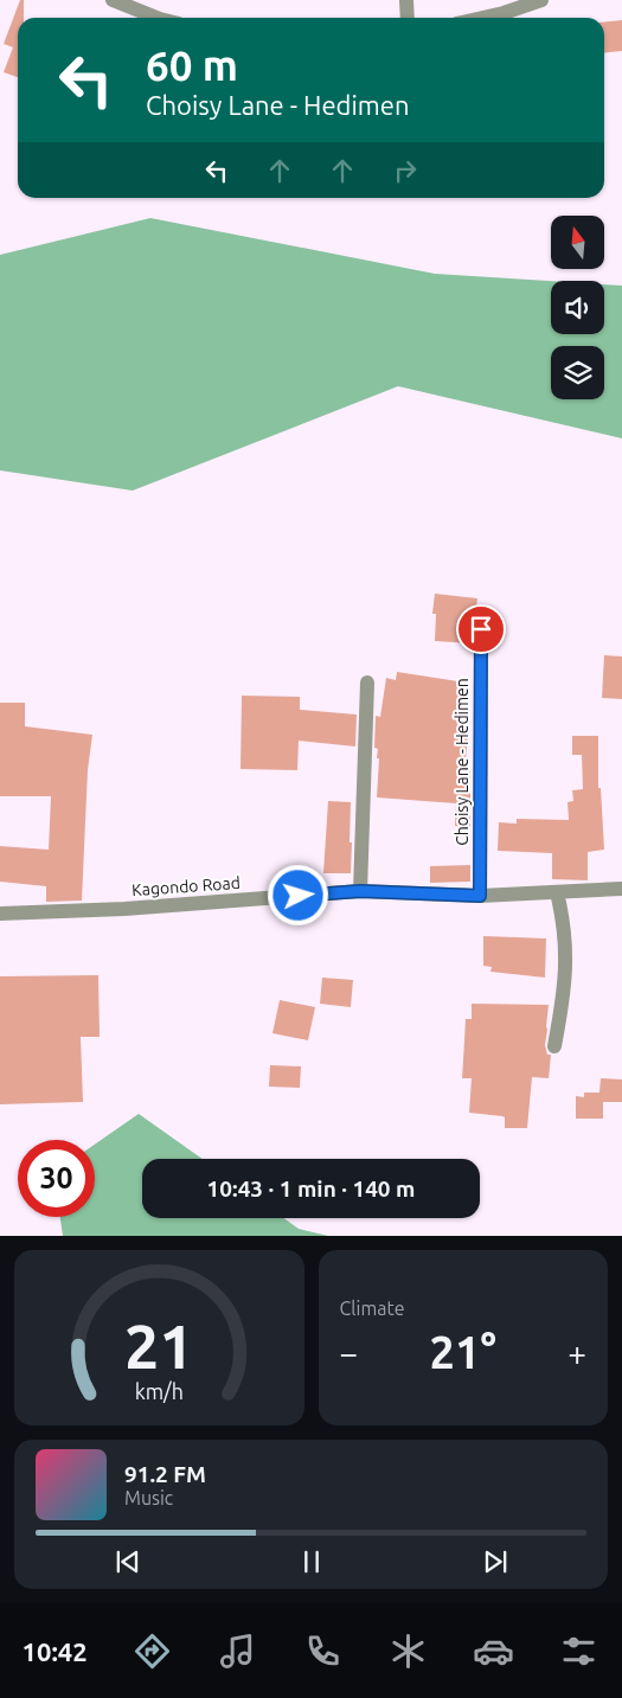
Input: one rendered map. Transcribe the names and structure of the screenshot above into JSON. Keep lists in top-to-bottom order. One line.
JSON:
{"streets":{"street":["Choisy Lane - Hedimen","Kagondo Road"]},"crossings":[["Choisy Lane - Hedimen","Kagondo Road"]],"north":"top","page":{"turn":["60 m","Choisy Lane - Hedimen"],"limit":"30","trip":"10:43 · 1 min · 140 m","tile":"Climate","heat":["−","21°","+"],"song":["91.2 FM","Music"],"tabs":"10:42","gauge":["21","km/h"]}}
